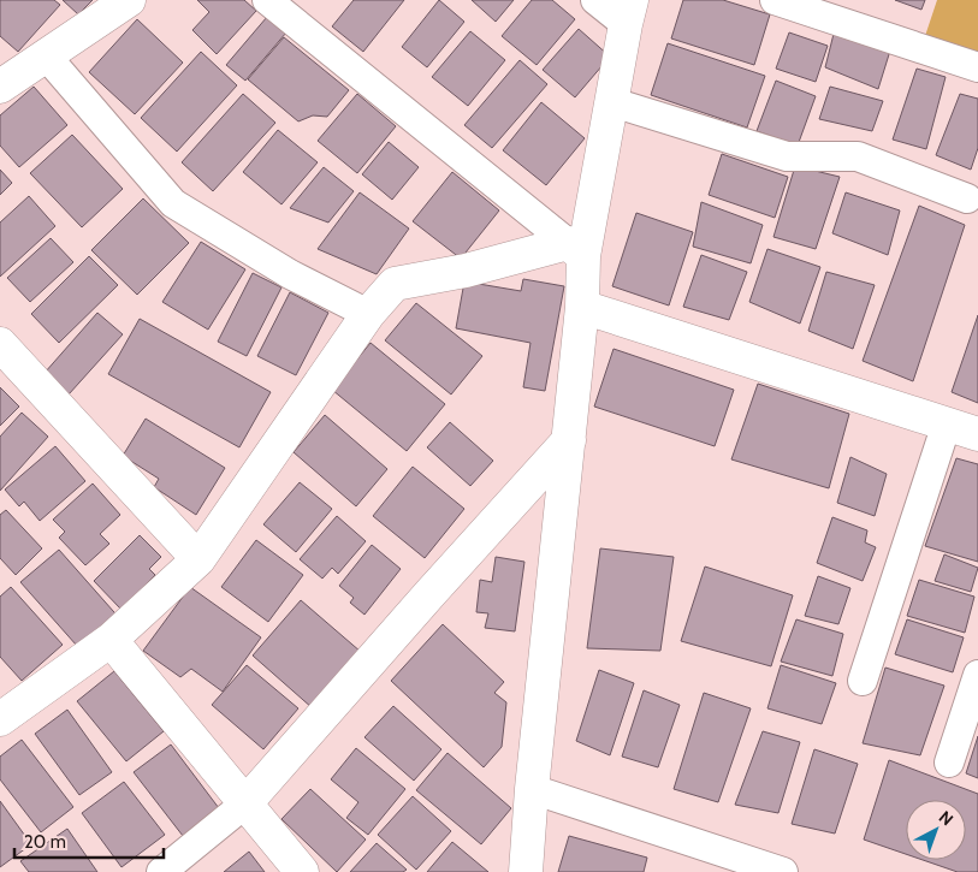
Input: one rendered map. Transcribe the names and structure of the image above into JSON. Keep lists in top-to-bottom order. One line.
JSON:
{"scale_bar":"20 m","north":"top right"}
